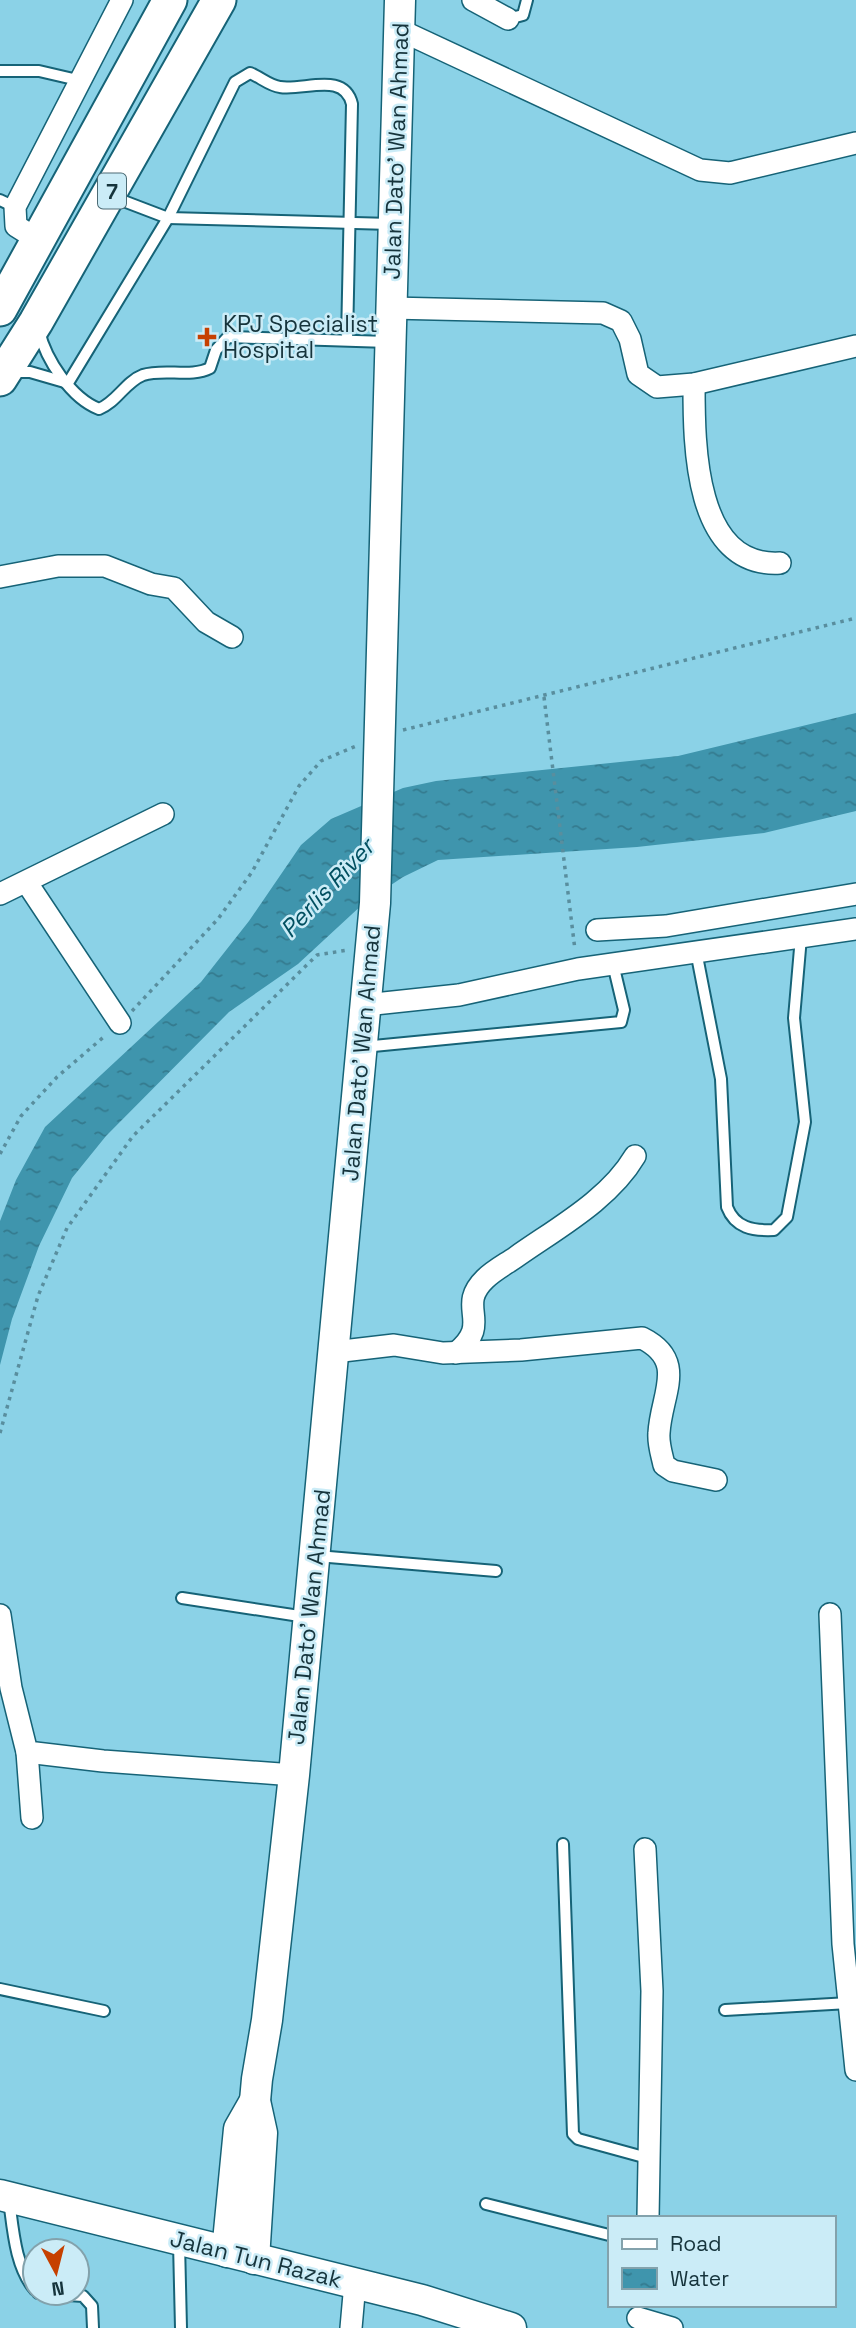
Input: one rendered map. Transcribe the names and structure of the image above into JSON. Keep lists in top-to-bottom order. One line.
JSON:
{"streets":{"main road":["Jalan Dato' Wan Ahmad","7","Jalan Tun Razak"]},"crossings":[["Jalan Dato' Wan Ahmad","Jalan Tun Razak"]],"water":["Perlis River"],"places":{"health":["KPJ Specialist Hospital"]},"legend":["Road","Water"],"north":"bottom"}
